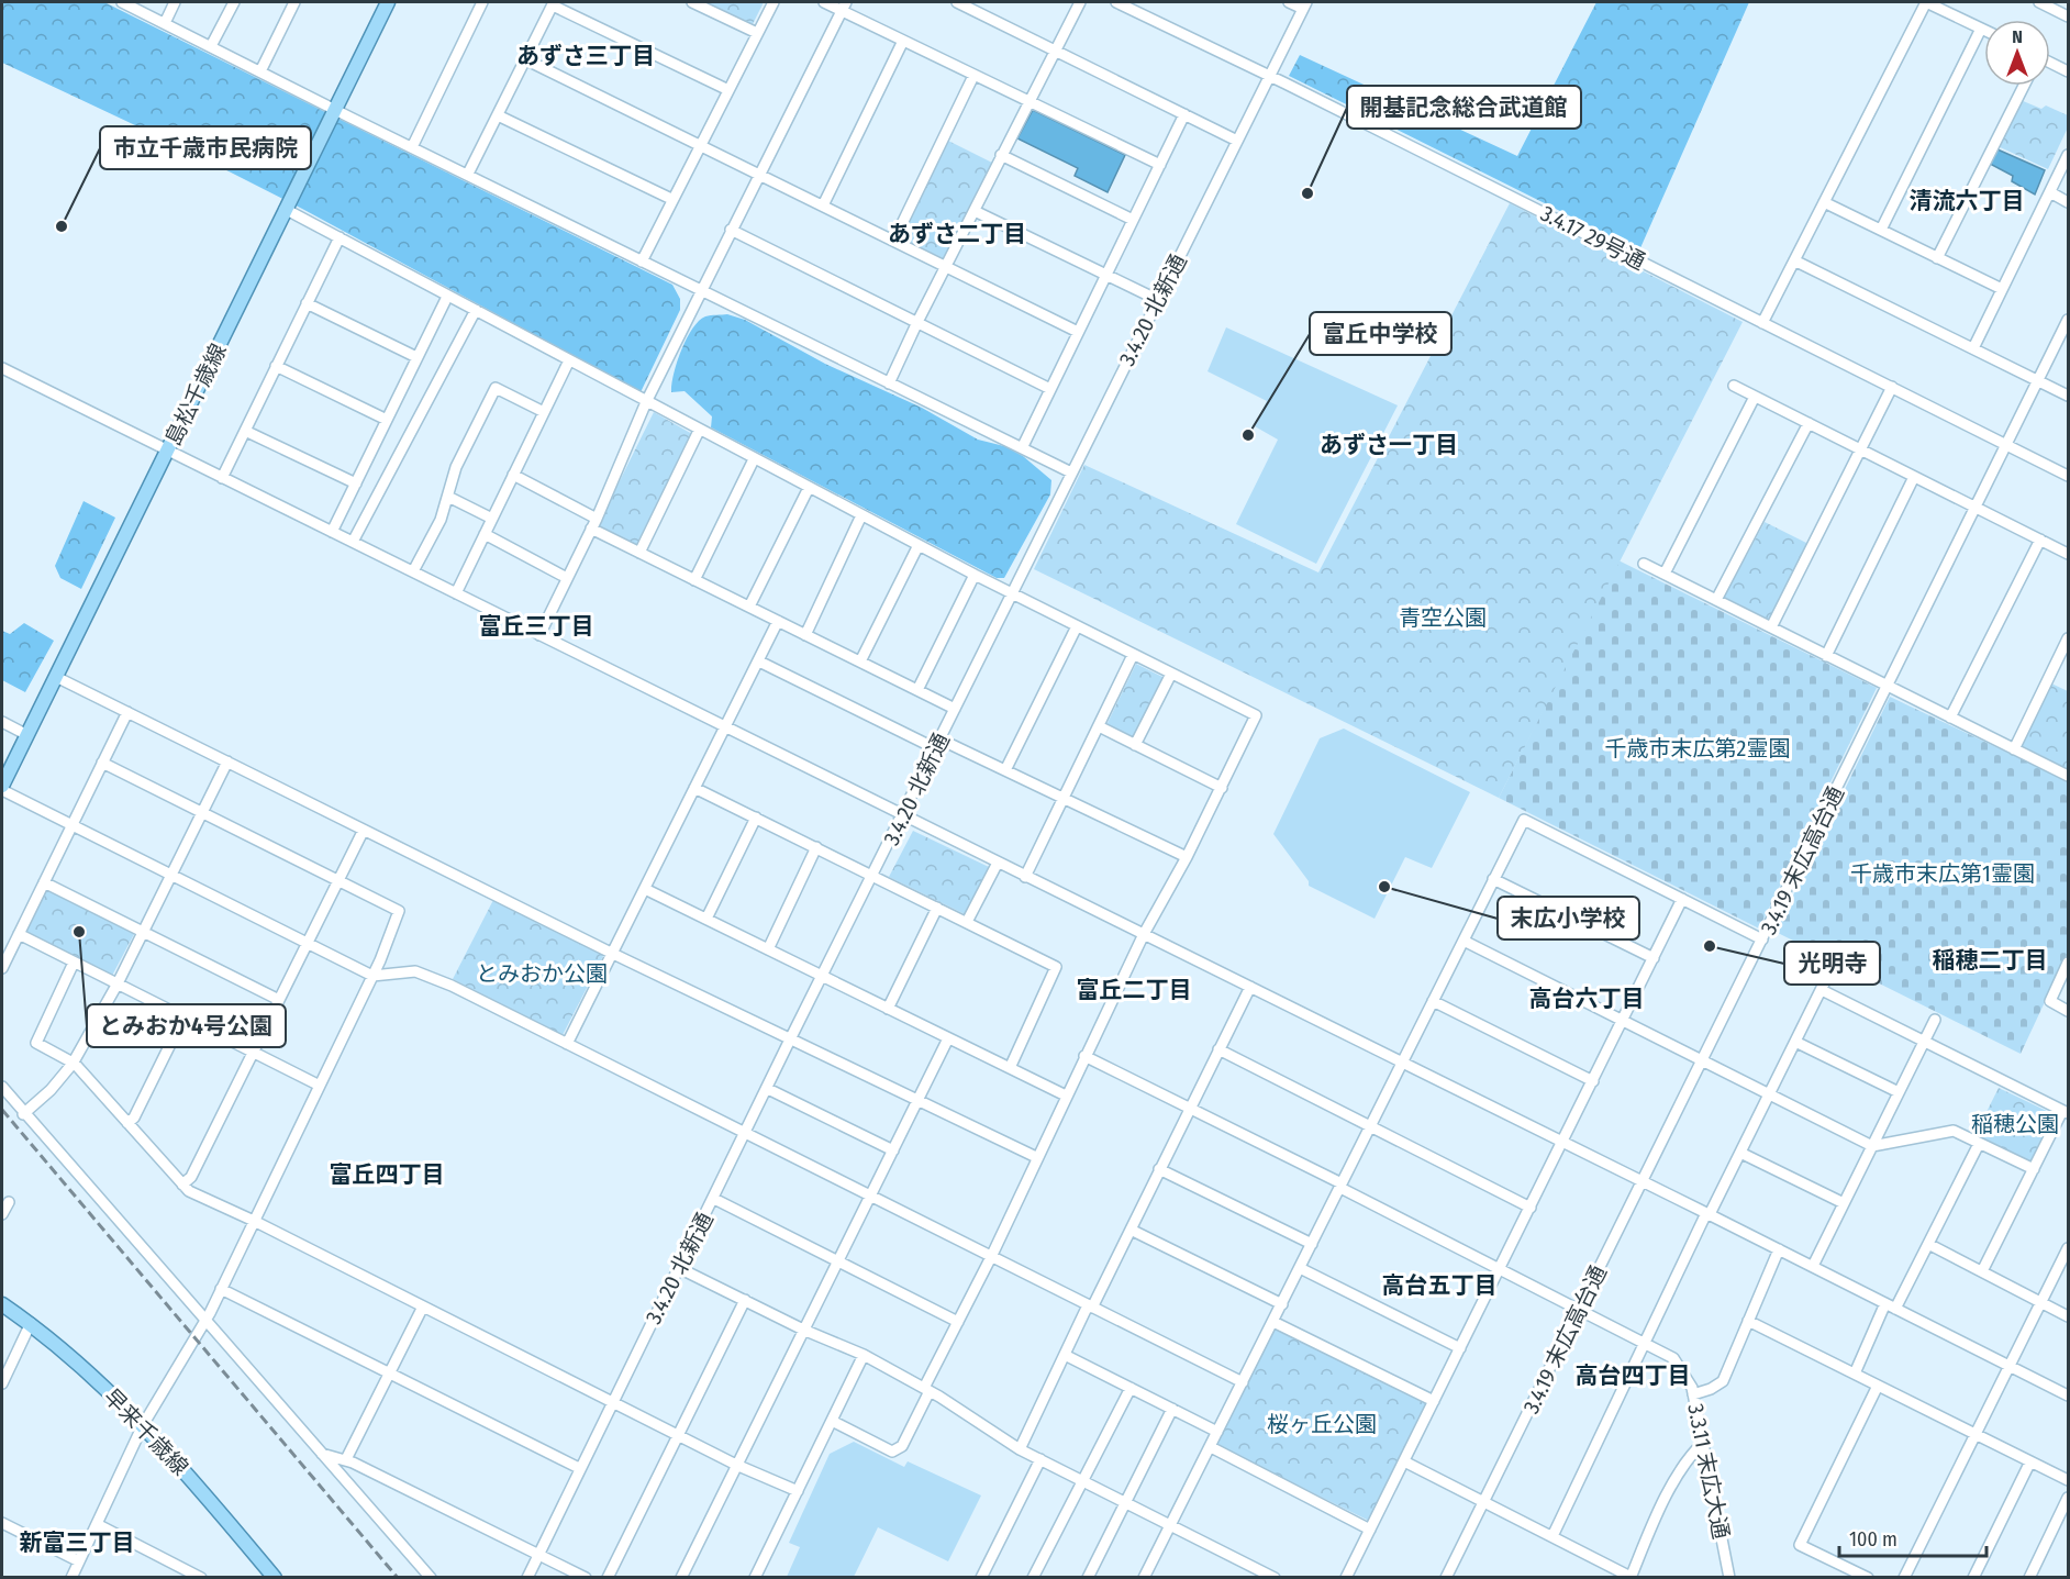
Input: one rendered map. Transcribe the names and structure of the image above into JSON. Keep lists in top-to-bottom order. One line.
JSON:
{"streets":{"main road":["島松千歳線","早来千歳線"],"street":["3.4.17 29号通","3.4.20 北新通","3.4.19 末広高台通","3.3.11 末広大通"]},"crossings":[["3.4.17 29号通","3.4.20 北新通"],["3.4.17 29号通","3.4.19 末広高台通"],["3.4.19 末広高台通","3.3.11 末広大通"]],"districts":["あずさ三丁目","清流六丁目","あずさ二丁目","あずさ一丁目","富丘三丁目","稲穂二丁目","富丘二丁目","高台六丁目","富丘四丁目","高台五丁目","高台四丁目","新富三丁目"],"parks":["青空公園","千歳市末広第2霊園","千歳市末広第1霊園","とみおか公園","稲穂公園","桜ヶ丘公園"],"places":["開基記念総合武道館","市立千歳市民病院","富丘中学校","末広小学校","とみおか4号公園","光明寺"],"scale_bar":"100 m","north":"top"}
